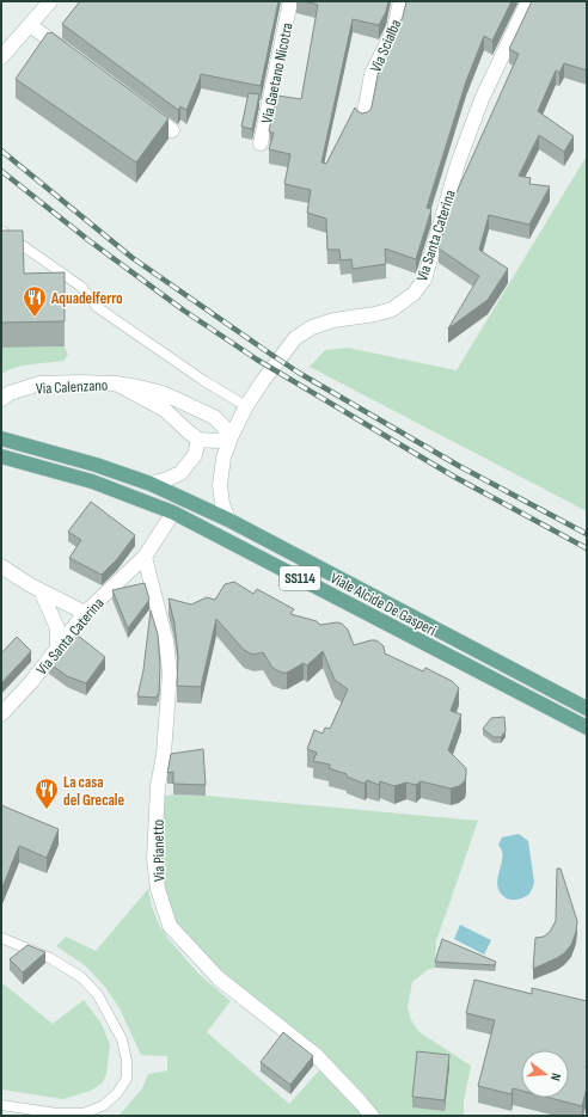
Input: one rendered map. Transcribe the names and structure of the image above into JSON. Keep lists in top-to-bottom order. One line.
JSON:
{"streets":{"main road":["SS114","Viale Alcide De Gasperi"],"street":["Via Scialba","Via Gaetano Nicotra","Via Santa Caterina","Via Calenzano","Via Pianetto"]},"crossings":[["Via Santa Caterina","Via Calenzano"],["Via Santa Caterina","Viale Alcide De Gasperi"],["Via Santa Caterina","Via Pianetto"]],"places":{"restaurant":["Aquadelferro","La casa del Grecale"]},"north":"right"}
